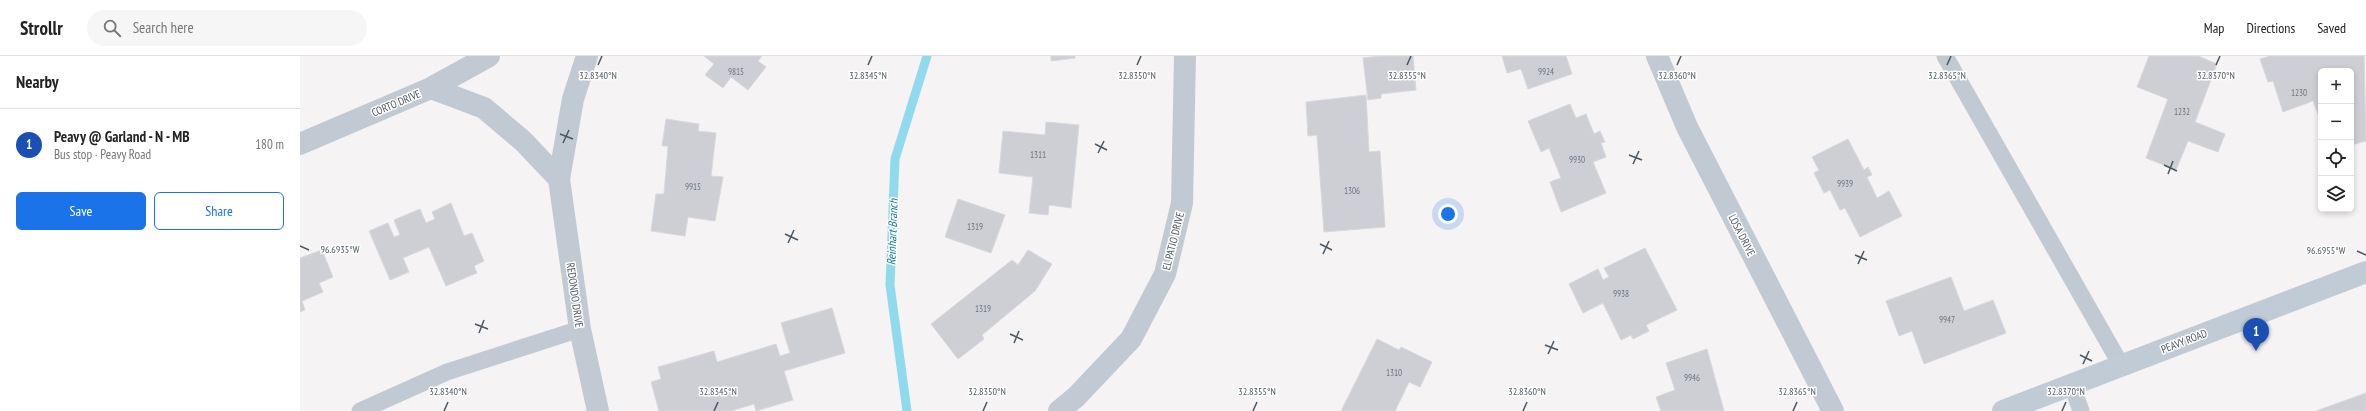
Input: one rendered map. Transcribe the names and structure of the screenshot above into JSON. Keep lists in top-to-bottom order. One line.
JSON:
{"streets":{"street":["CORTO DRIVE","LOSA DRIVE","EL PATIO DRIVE","REDONDO DRIVE","PEAVY ROAD"]},"water":["Reinhart Branch"],"house_numbers":["9815","9924","1230","1232","1311","9930","9939","9915","1306","1319","9938","1319","9947","1310","9946"],"page":{"header":"Strollr","search":"Search here","nav":["Map","Directions","Saved"],"heading":"Nearby","map_buttons":["+","−"],"list":[{"mark":"1","name":"Peavy @ Garland - N - MB","note":"Bus stop · Peavy Road","value":"180 m"}],"buttons":["Save","Share"],"pins":"1"},"coordinates":["32.8340°N","32.8345°N","32.8350°N","32.8355°N","32.8360°N","32.8365°N","32.8370°N","96.6935°W","96.6955°W"]}
